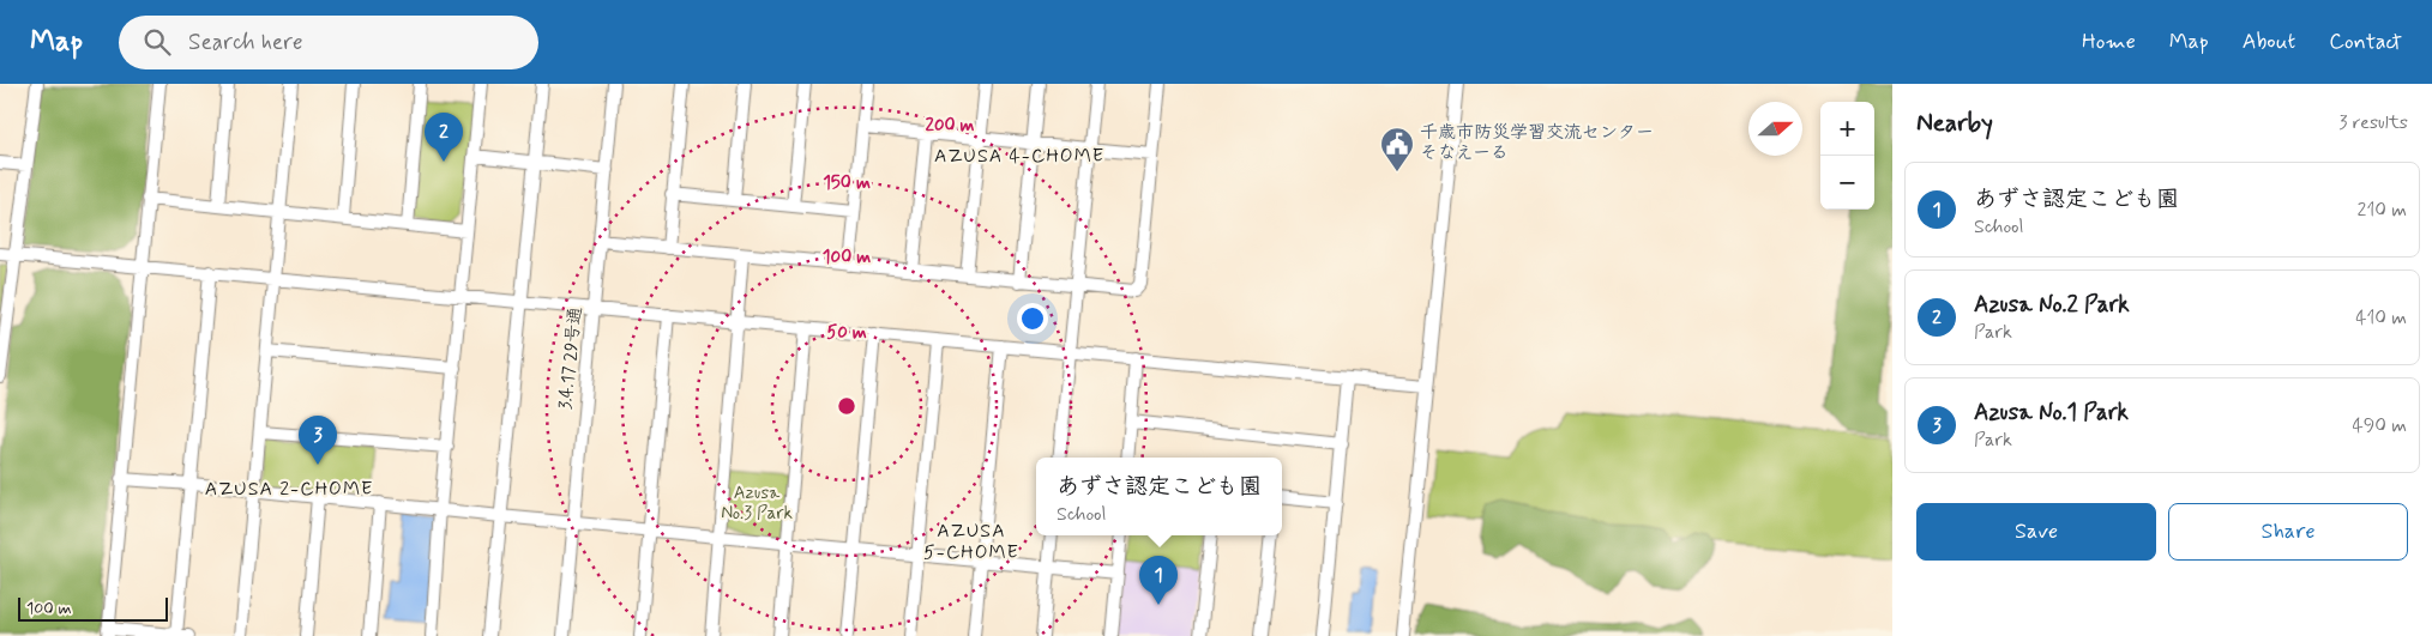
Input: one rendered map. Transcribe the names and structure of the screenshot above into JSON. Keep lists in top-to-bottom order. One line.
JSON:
{"streets":{"street":["3.4.17 29号通"]},"districts":["AZUSA 4-CHOME","AZUSA 2-CHOME","AZUSA 5-CHOME"],"parks":["Azusa No.3 Park"],"places":{"public building":["千歳市防災学習交流センター そなえーる"]},"scale_bar":"100 m","north":"right","page":{"header":"Map","search":"Search here","nav":["Home","Map","About","Contact"],"heading":["Nearby","3 results"],"map_buttons":["+","−"],"pins":["2","3","1"],"list":[{"mark":"1","name":"あずさ認定こども園","note":"School","value":"210 m"},{"mark":"2","name":"Azusa No.2 Park","note":"Park","value":"410 m"},{"mark":"3","name":"Azusa No.1 Park","note":"Park","value":"490 m"}],"popup":["あずさ認定こども園","School"],"buttons":["Save","Share"],"scale":"100 m"},"rings":["200 m","150 m","100 m","50 m"]}
